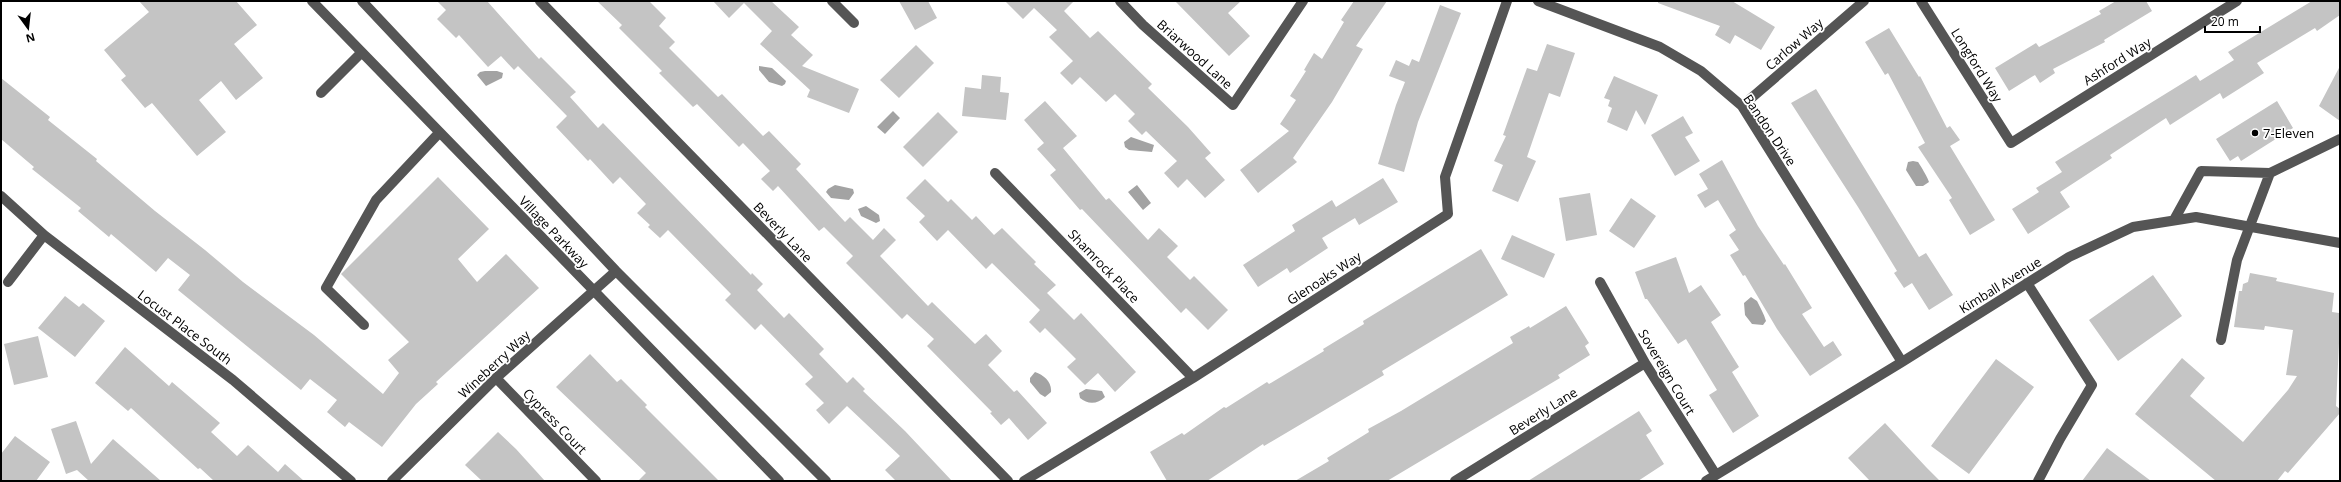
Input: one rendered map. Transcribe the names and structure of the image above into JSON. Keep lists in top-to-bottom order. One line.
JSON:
{"streets":{"street":["Carlow Way","Briarwood Lane","Ashford Way","Longford Way","Bandon Drive","Village Parkway","Beverly Lane","Shamrock Place","Glenoaks Way","Kimball Avenue","Locust Place South","Wineberry Way","Sovereign Court","Cypress Court"]},"crossings":[["Carlow Way","Bandon Drive"],["Ashford Way","Longford Way"],["Bandon Drive","Kimball Avenue"],["Village Parkway","Wineberry Way"],["Beverly Lane","Sovereign Court"],["Shamrock Place","Glenoaks Way"],["Kimball Avenue","Sovereign Court"],["Wineberry Way","Cypress Court"]],"places":["7-Eleven"],"scale_bar":"20 m","north":"bottom"}
